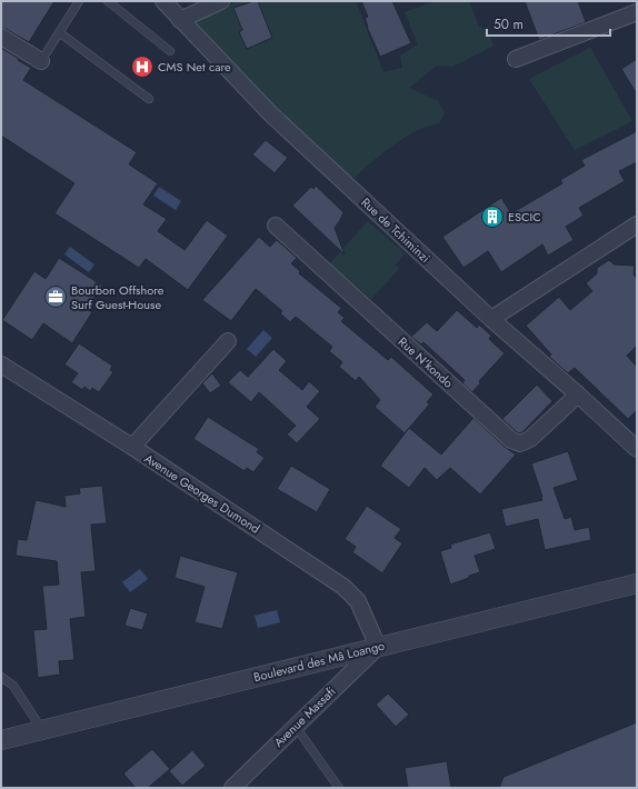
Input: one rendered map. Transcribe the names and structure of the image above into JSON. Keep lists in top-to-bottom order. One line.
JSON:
{"streets":{"street":["Rue de Tchiminzi","Rue N'kondo","Avenue Georges Dumond","Boulevard des Mâ Loango","Avenue Massafi"]},"crossings":[["Rue de Tchiminzi","Rue N'kondo"],["Avenue Georges Dumond","Boulevard des Mâ Loango"],["Avenue Georges Dumond","Avenue Massafi"],["Boulevard des Mâ Loango","Avenue Massafi"]],"places":{"hospital":["CMS Net care"],"building":["ESCIC"],"office":["Bourbon Offshore Surf Guest-House"]},"scale_bar":"50 m"}
